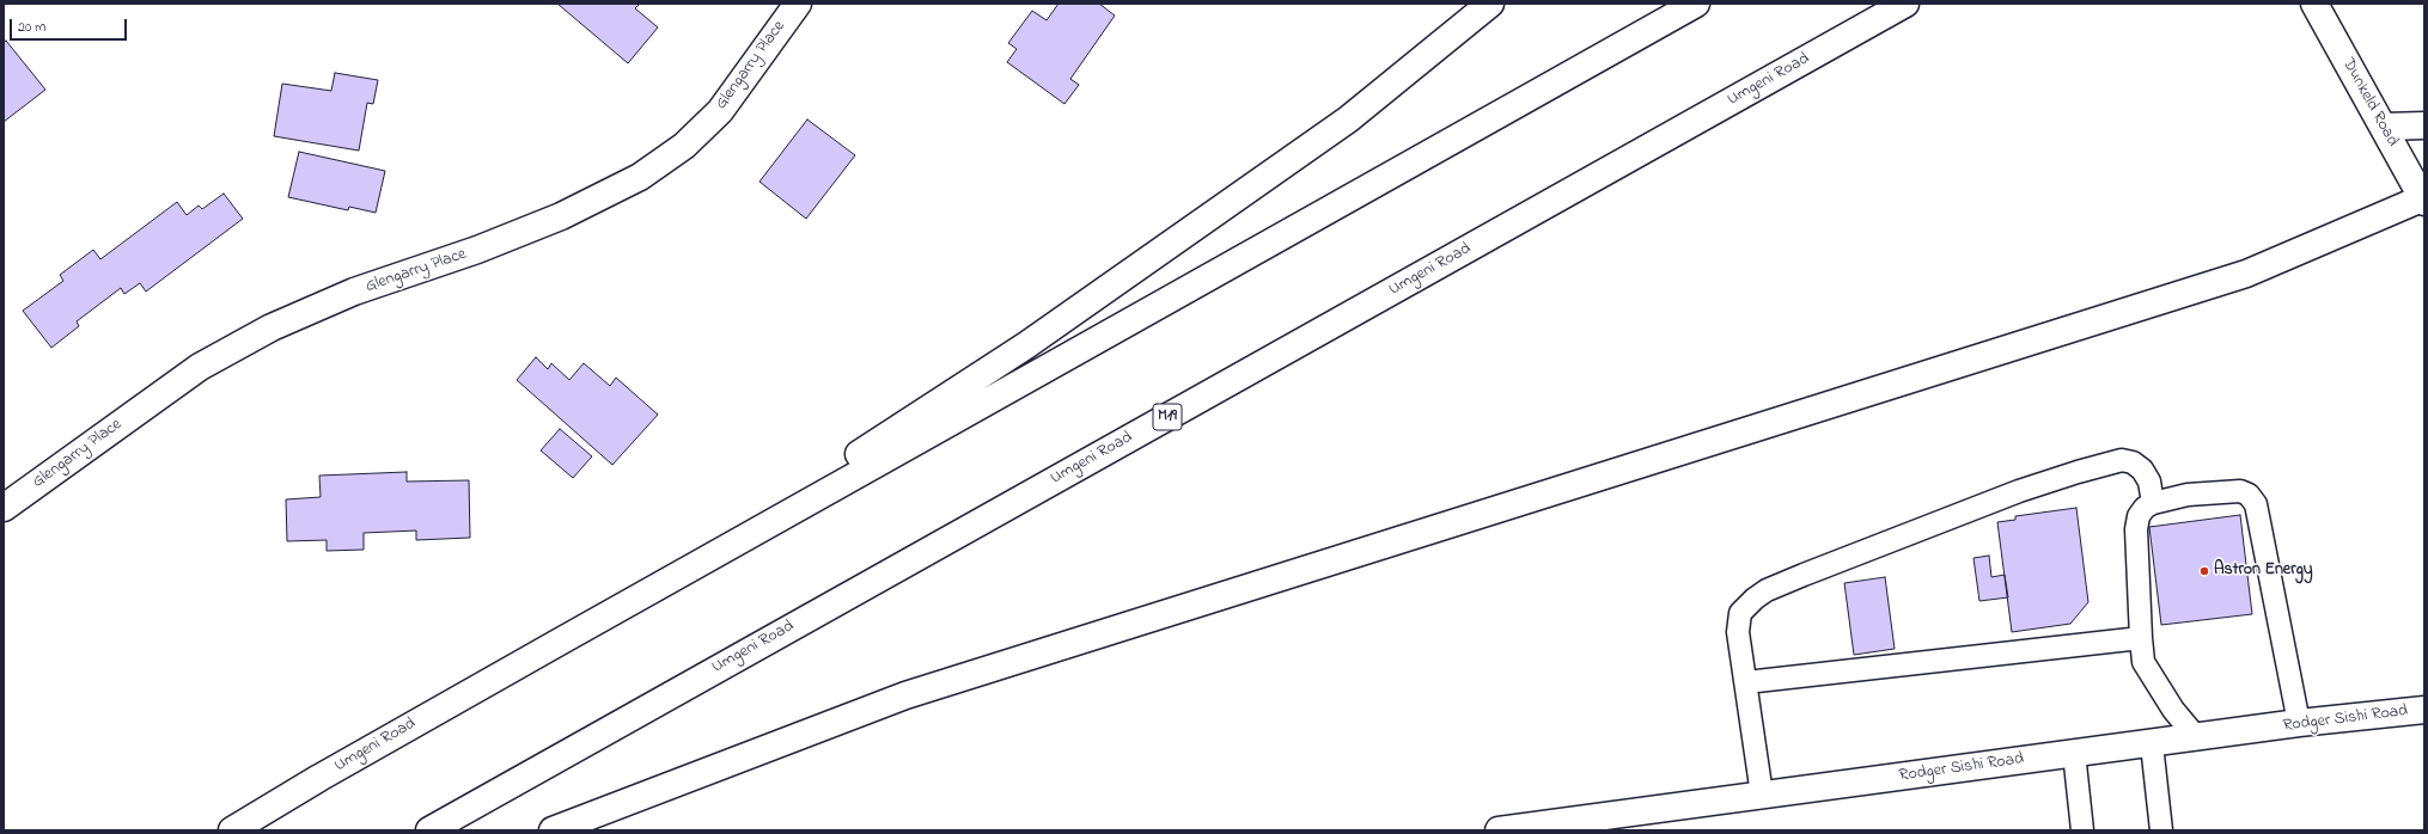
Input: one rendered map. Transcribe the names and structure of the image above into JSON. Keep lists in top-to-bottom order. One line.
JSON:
{"streets":{"main road":["Glengarry Place","Umgeni Road","Dunkeld Road","M19","Rodger Sishi Road"]},"places":["Astron Energy"],"scale_bar":"20 m"}
